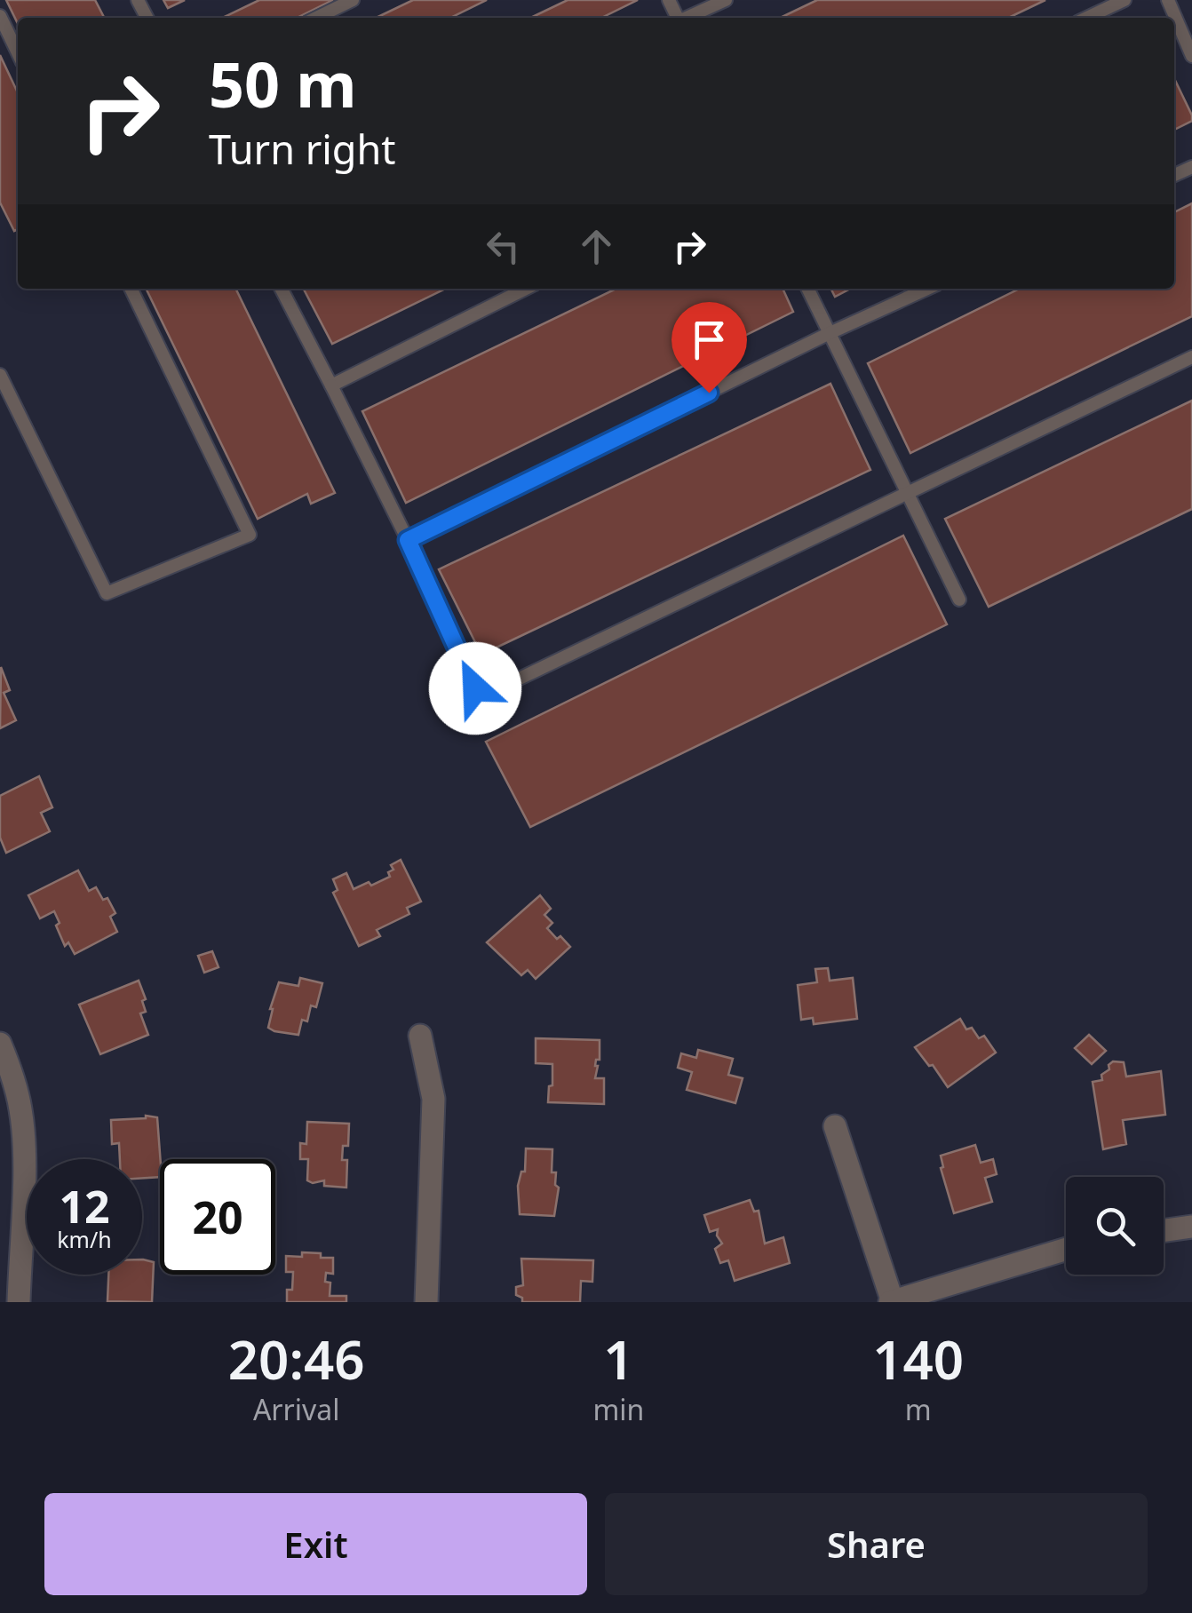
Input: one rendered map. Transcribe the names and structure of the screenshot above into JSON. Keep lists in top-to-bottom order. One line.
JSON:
{"page":{"turn":["50 m","Turn right"],"speed":"12 km/h","limit":"20","eta":["20:46","Arrival","1","min","140","m"],"buttons":["Exit","Share"]}}
